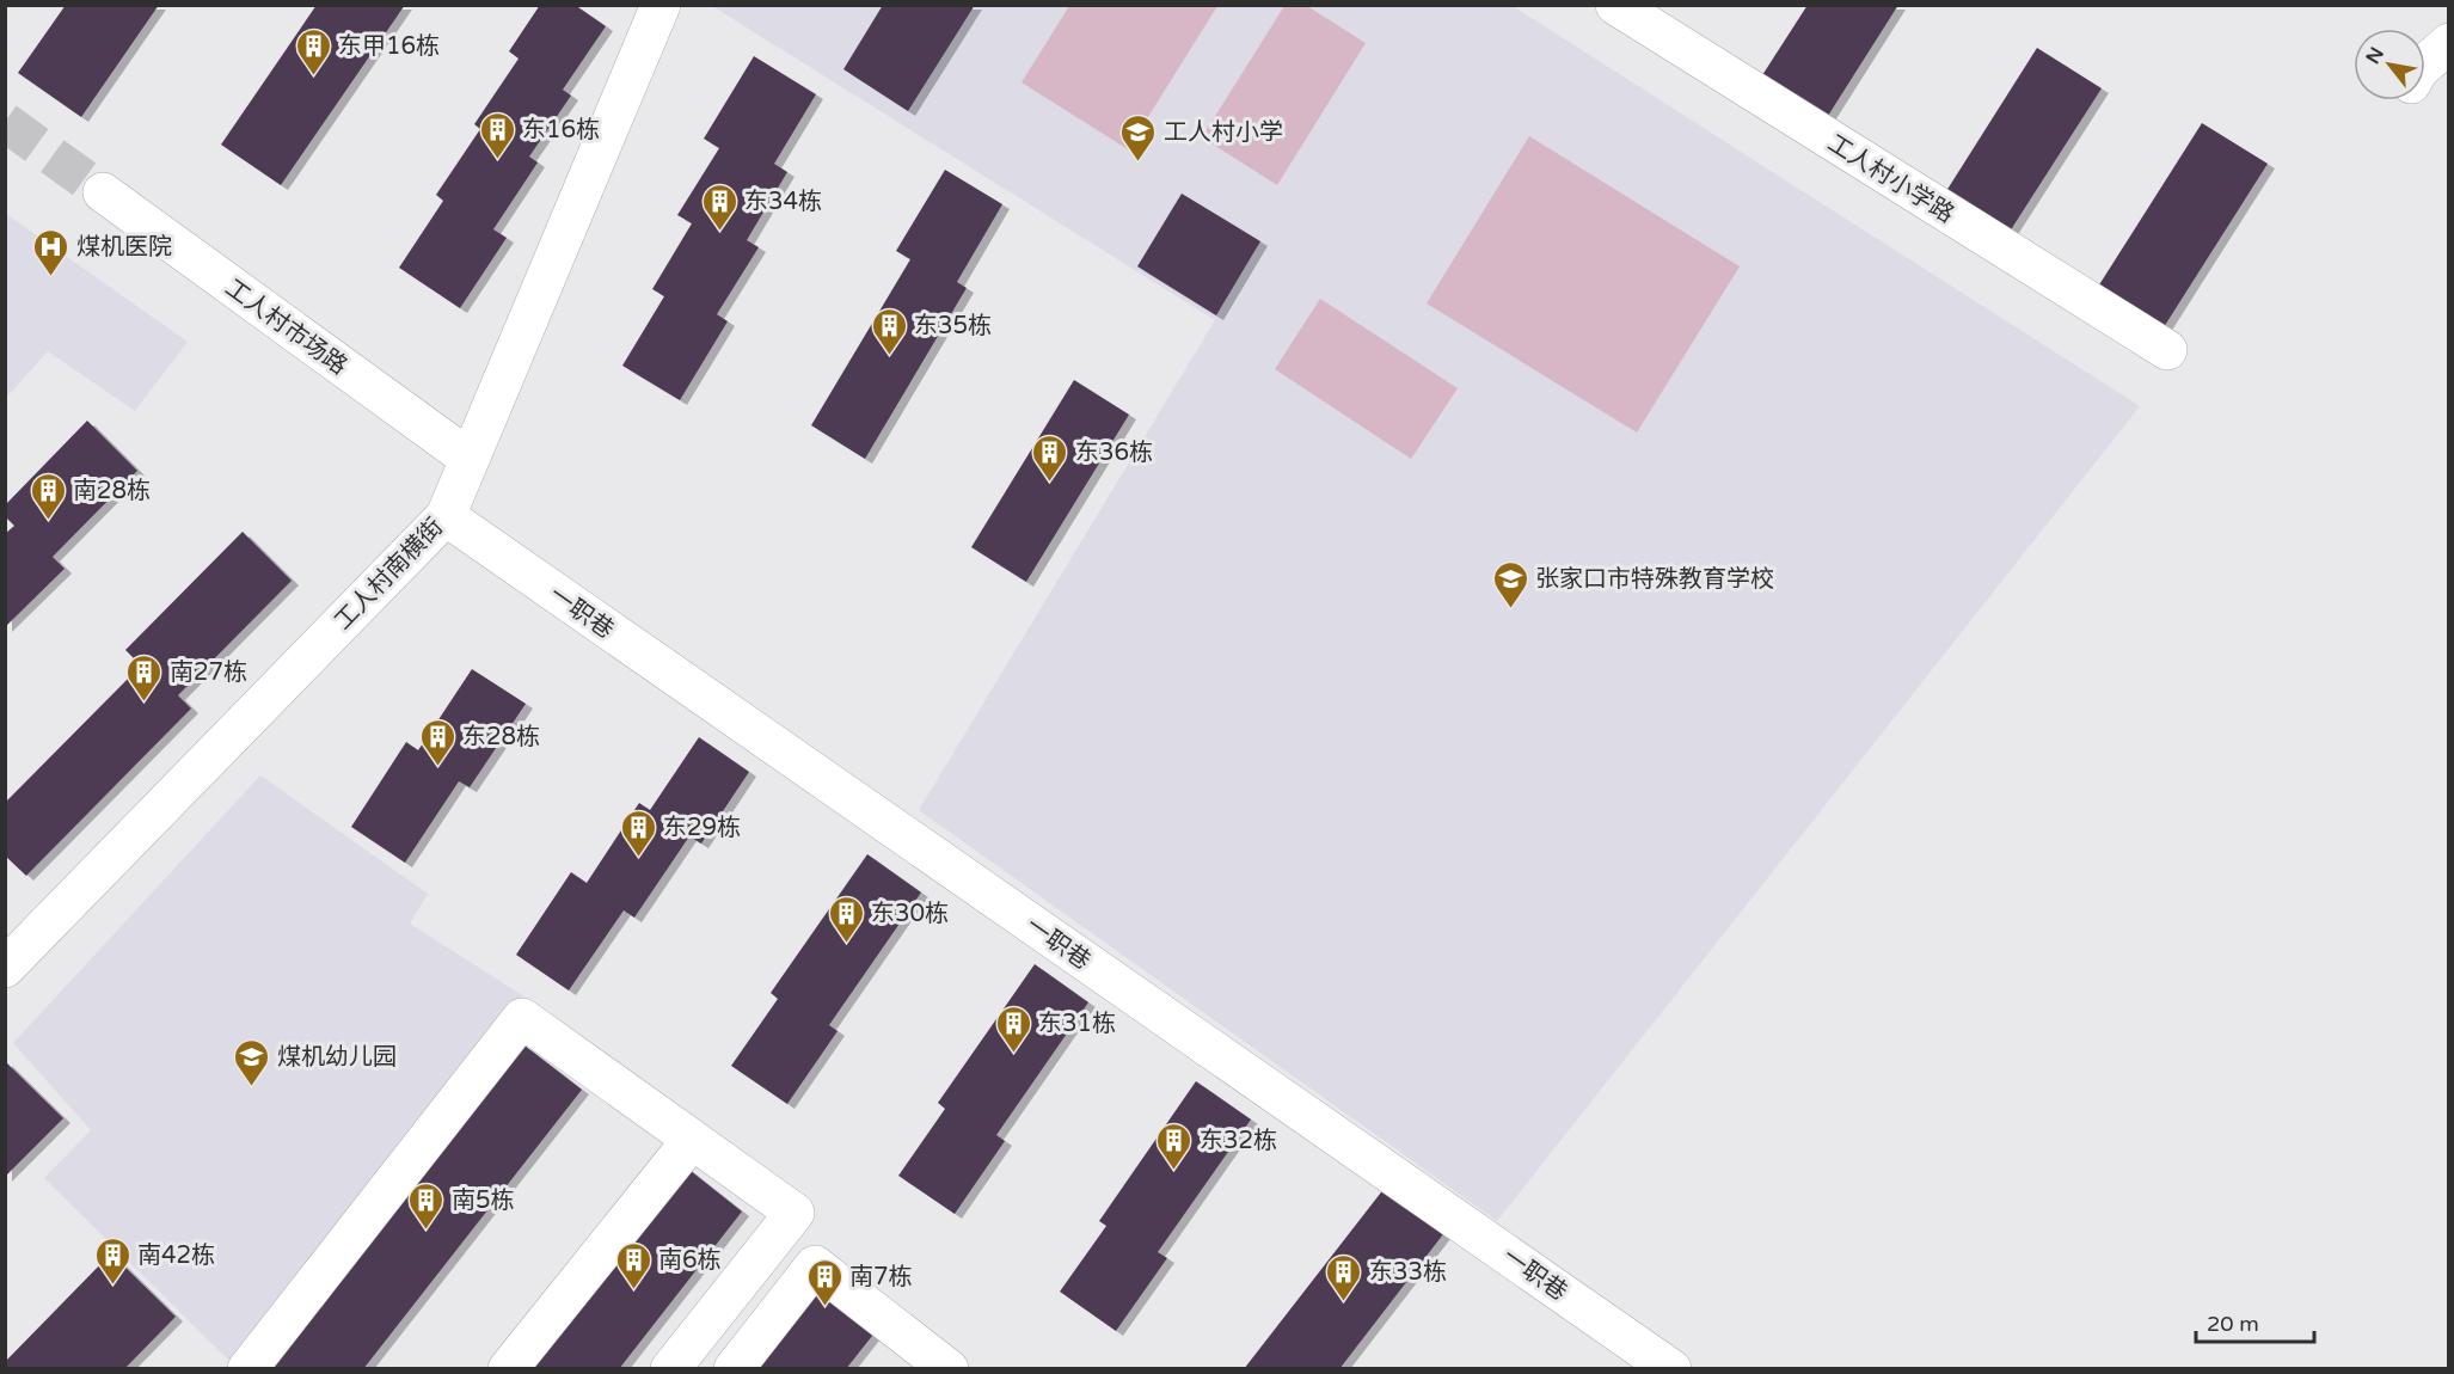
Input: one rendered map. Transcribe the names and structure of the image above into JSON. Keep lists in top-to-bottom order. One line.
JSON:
{"streets":{"street":["工人村小学路","工人村市场路","工人村南横街","一职巷"]},"crossings":[["工人村市场路","工人村南横街"],["工人村南横街","一职巷"]],"places":{"building":["东甲16栋","东16栋","东34栋","东35栋","东36栋","南28栋","南27栋","东28栋","东29栋","东30栋","东31栋","东32栋","南5栋","南42栋","南6栋","东33栋","南7栋"],"school or university":["工人村小学","张家口市特殊教育学校","煤机幼儿园"],"hospital":["煤机医院"]},"scale_bar":"20 m","north":"top left"}
